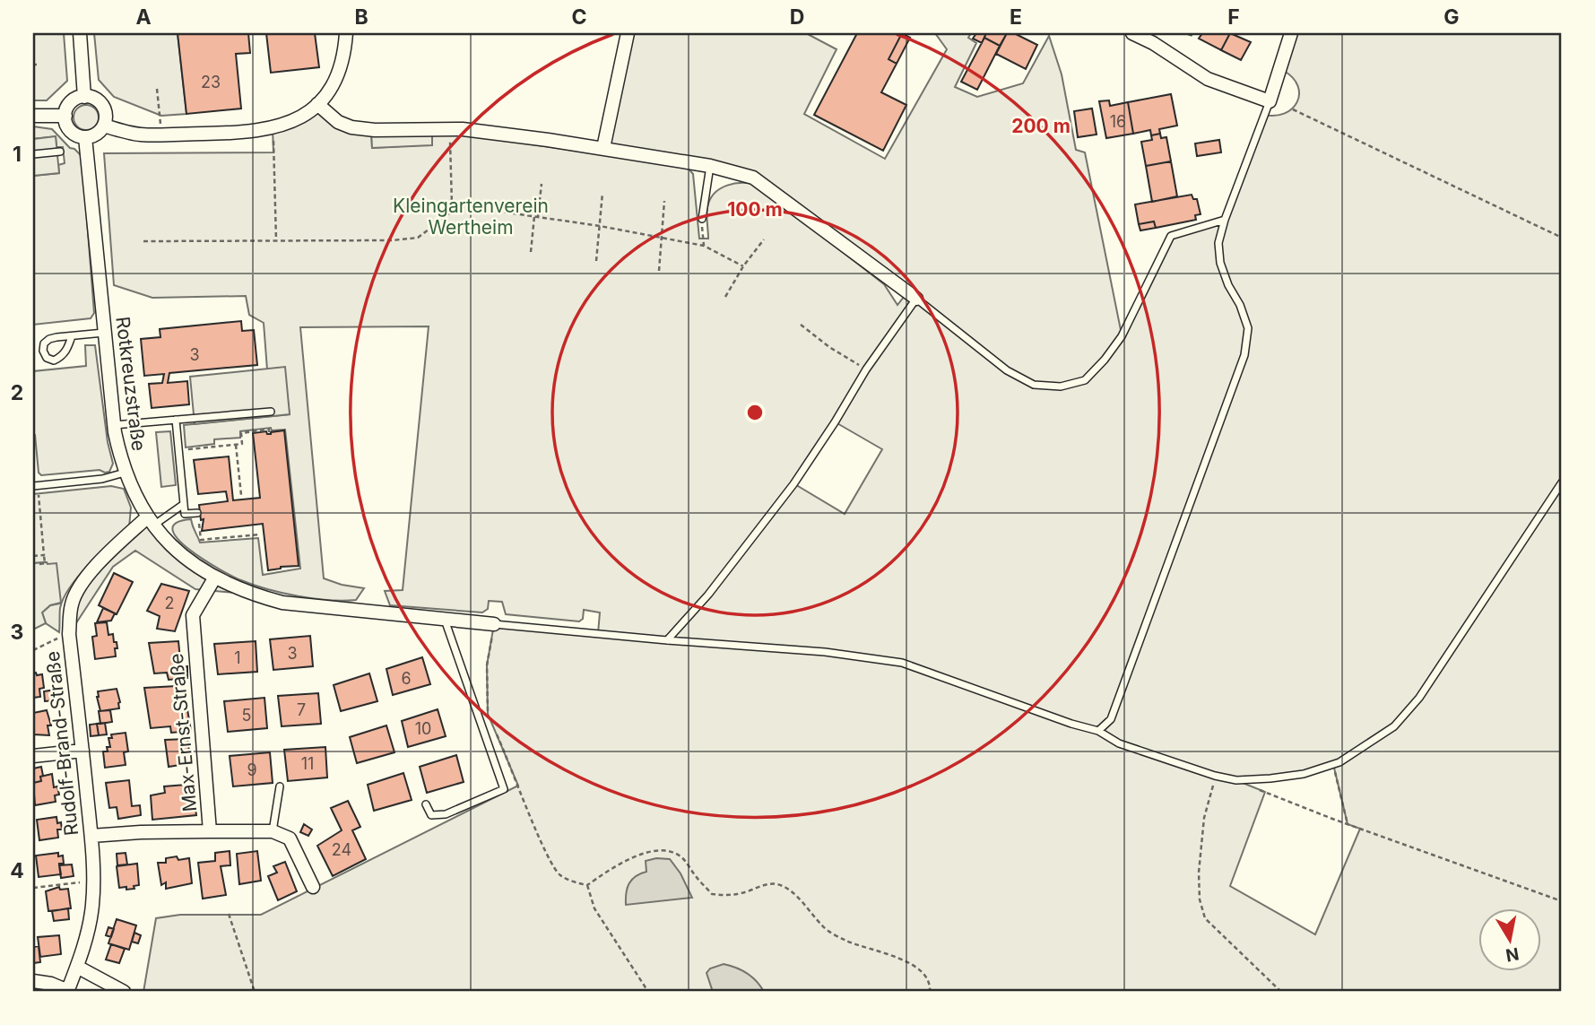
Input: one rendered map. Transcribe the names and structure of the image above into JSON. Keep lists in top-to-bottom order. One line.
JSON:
{"streets":{"street":["Rotkreuzstraße","Max-Ernst-Straße","Rudolf-Brand-Straße"]},"crossings":[["Rotkreuzstraße","Max-Ernst-Straße"],["Rotkreuzstraße","Rudolf-Brand-Straße"]],"parks":["Kleingartenverein Wertheim"],"house_numbers":["23","16","3","2","3","1","6","7","5","10","11","9","24"],"north":"bottom","grid":{"columns":["A","B","C","D","E","F","G"],"rows":["1","2","3","4"]},"rings":["200 m","100 m"]}
